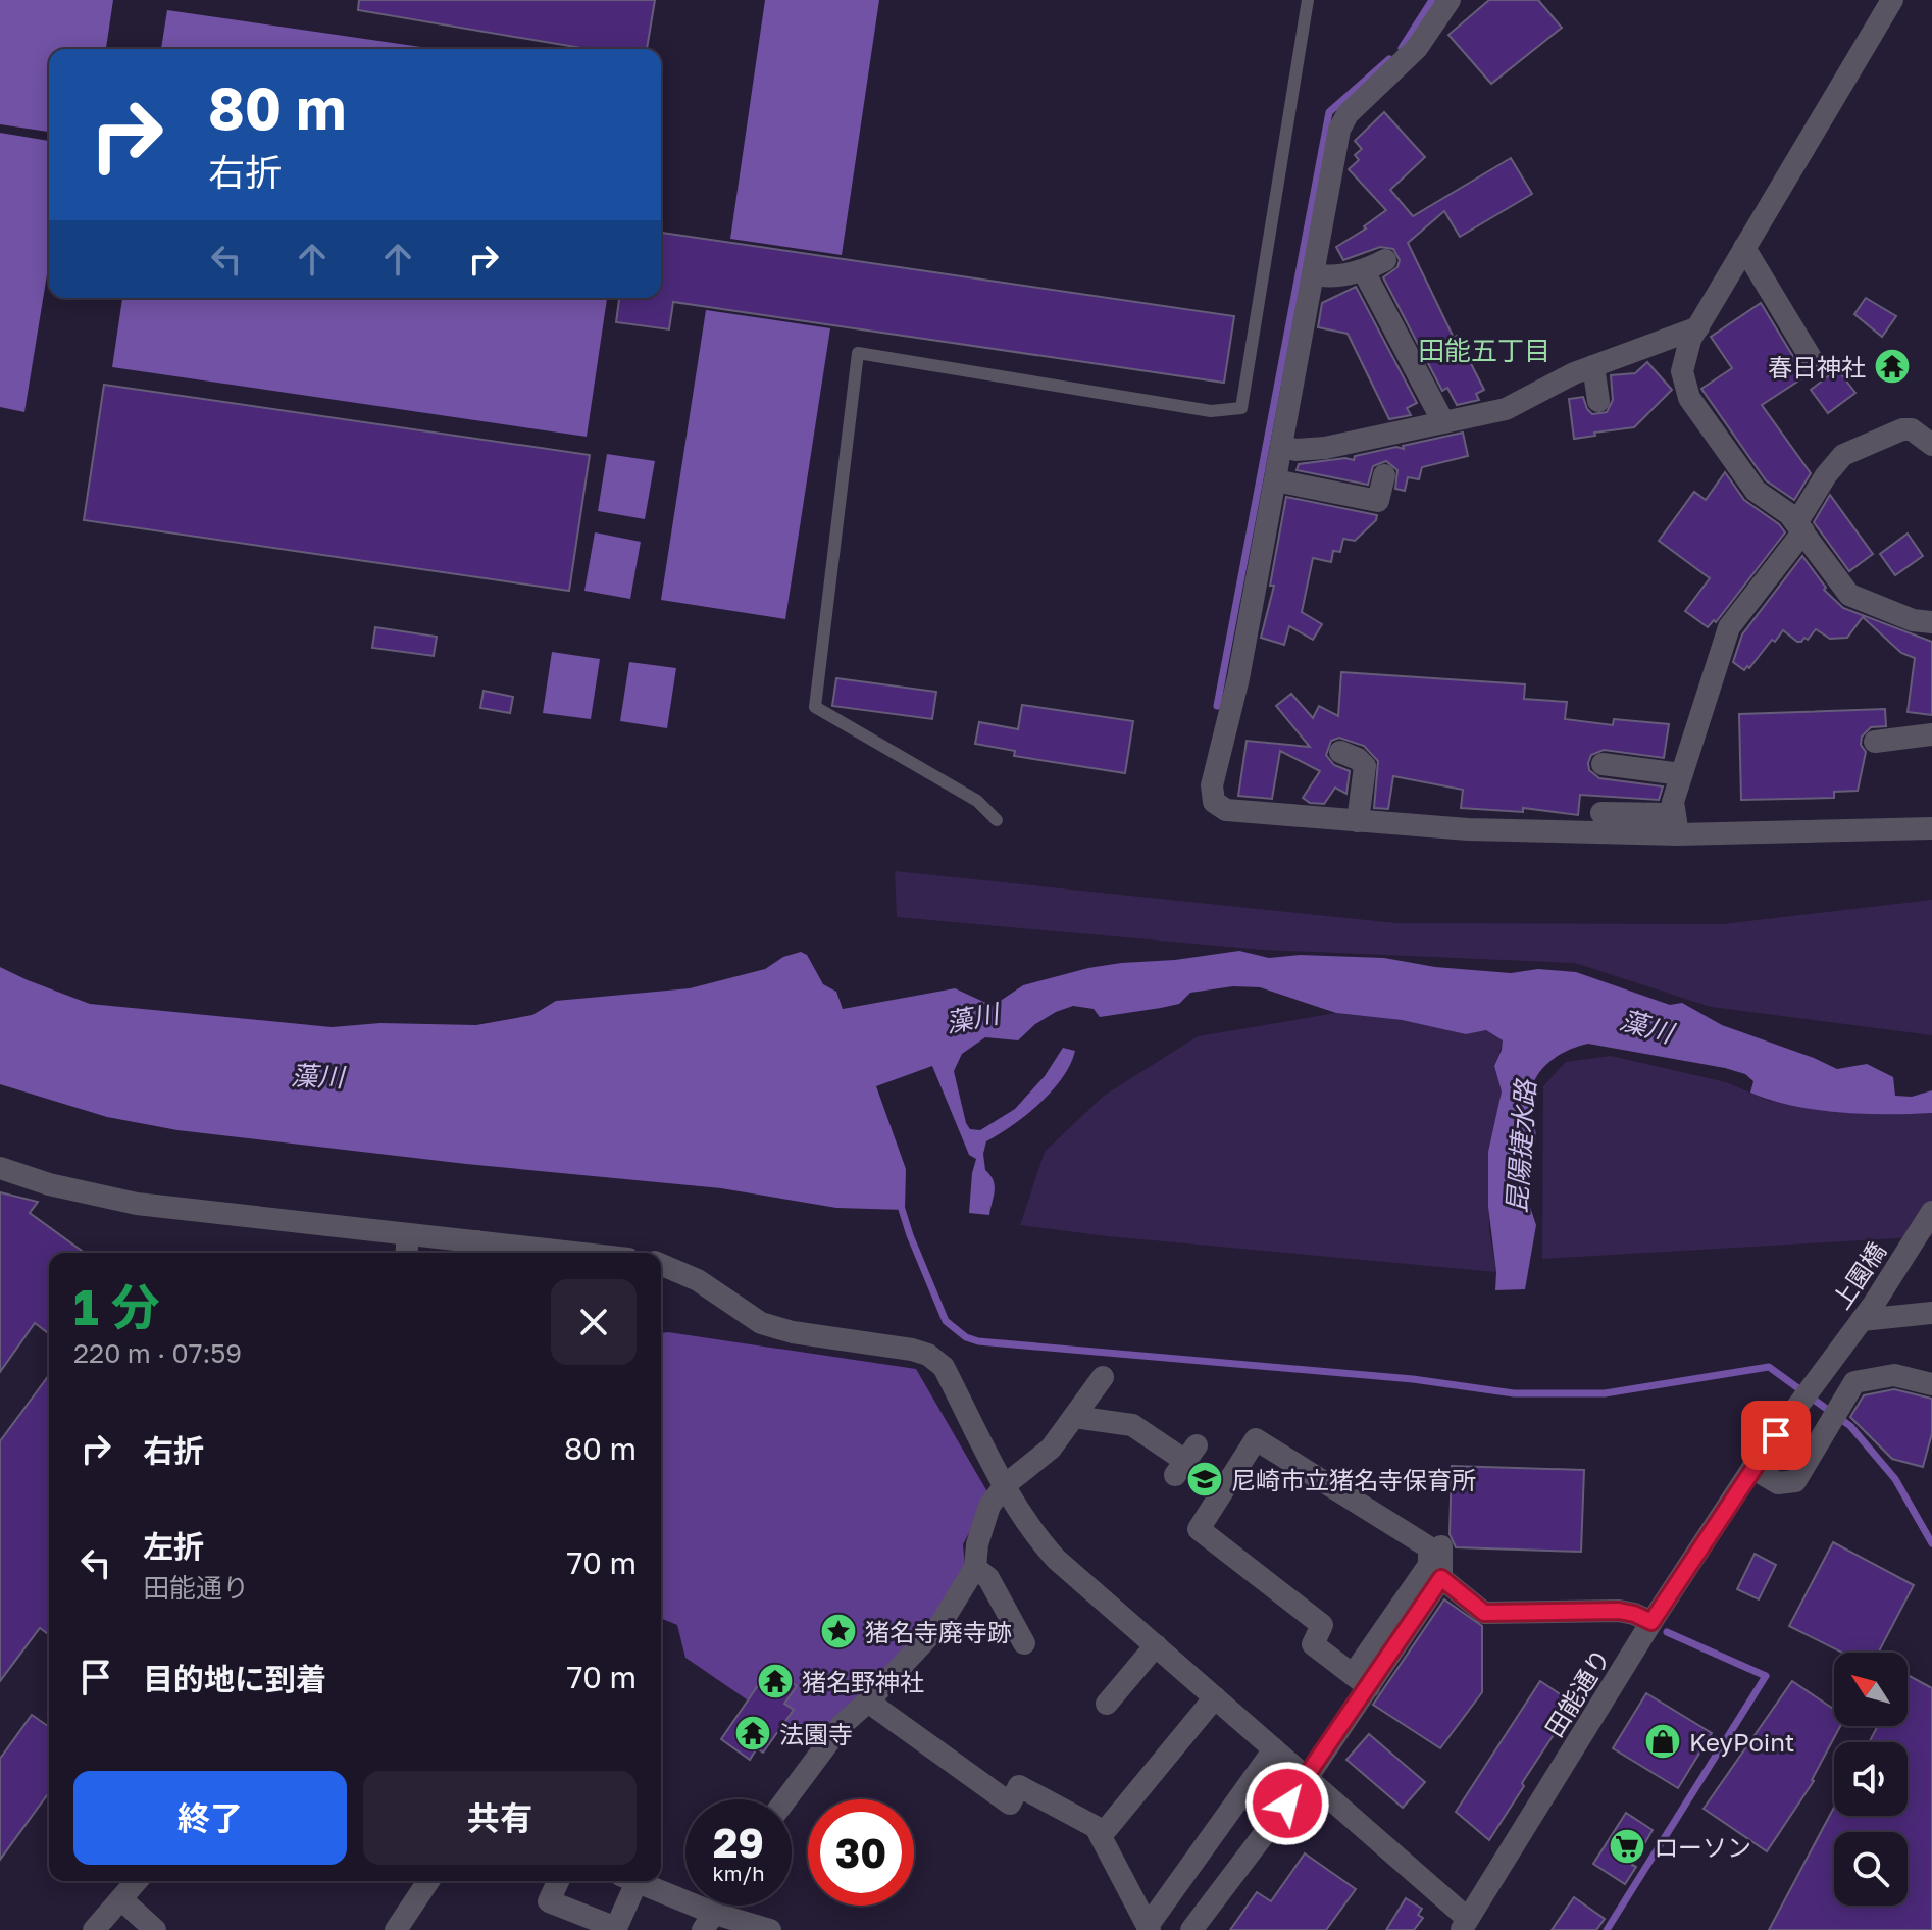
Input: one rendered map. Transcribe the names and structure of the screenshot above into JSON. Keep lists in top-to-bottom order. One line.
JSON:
{"streets":{"street":["上園橋","田能通り"]},"crossings":[["上園橋","田能通り"]],"districts":["田能五丁目"],"water":["藻川","昆陽捷水路"],"places":{"temple":["春日神社","猪名野神社","法園寺"],"school or university":["尼崎市立猪名寺保育所"],"place":["猪名寺廃寺跡"],"shop":["KeyPoint"],"supermarket":["ローソン"]},"north":"top left","page":{"turn":["80 m","右折"],"heading":["1 分","220 m · 07:59"],"list":[{"name":"右折","value":"80 m"},{"name":"左折","note":"田能通り","value":"70 m"},{"name":"目的地に到着","value":"70 m"}],"buttons":["終了","共有"],"speed":"29 km/h","limit":"30"}}
